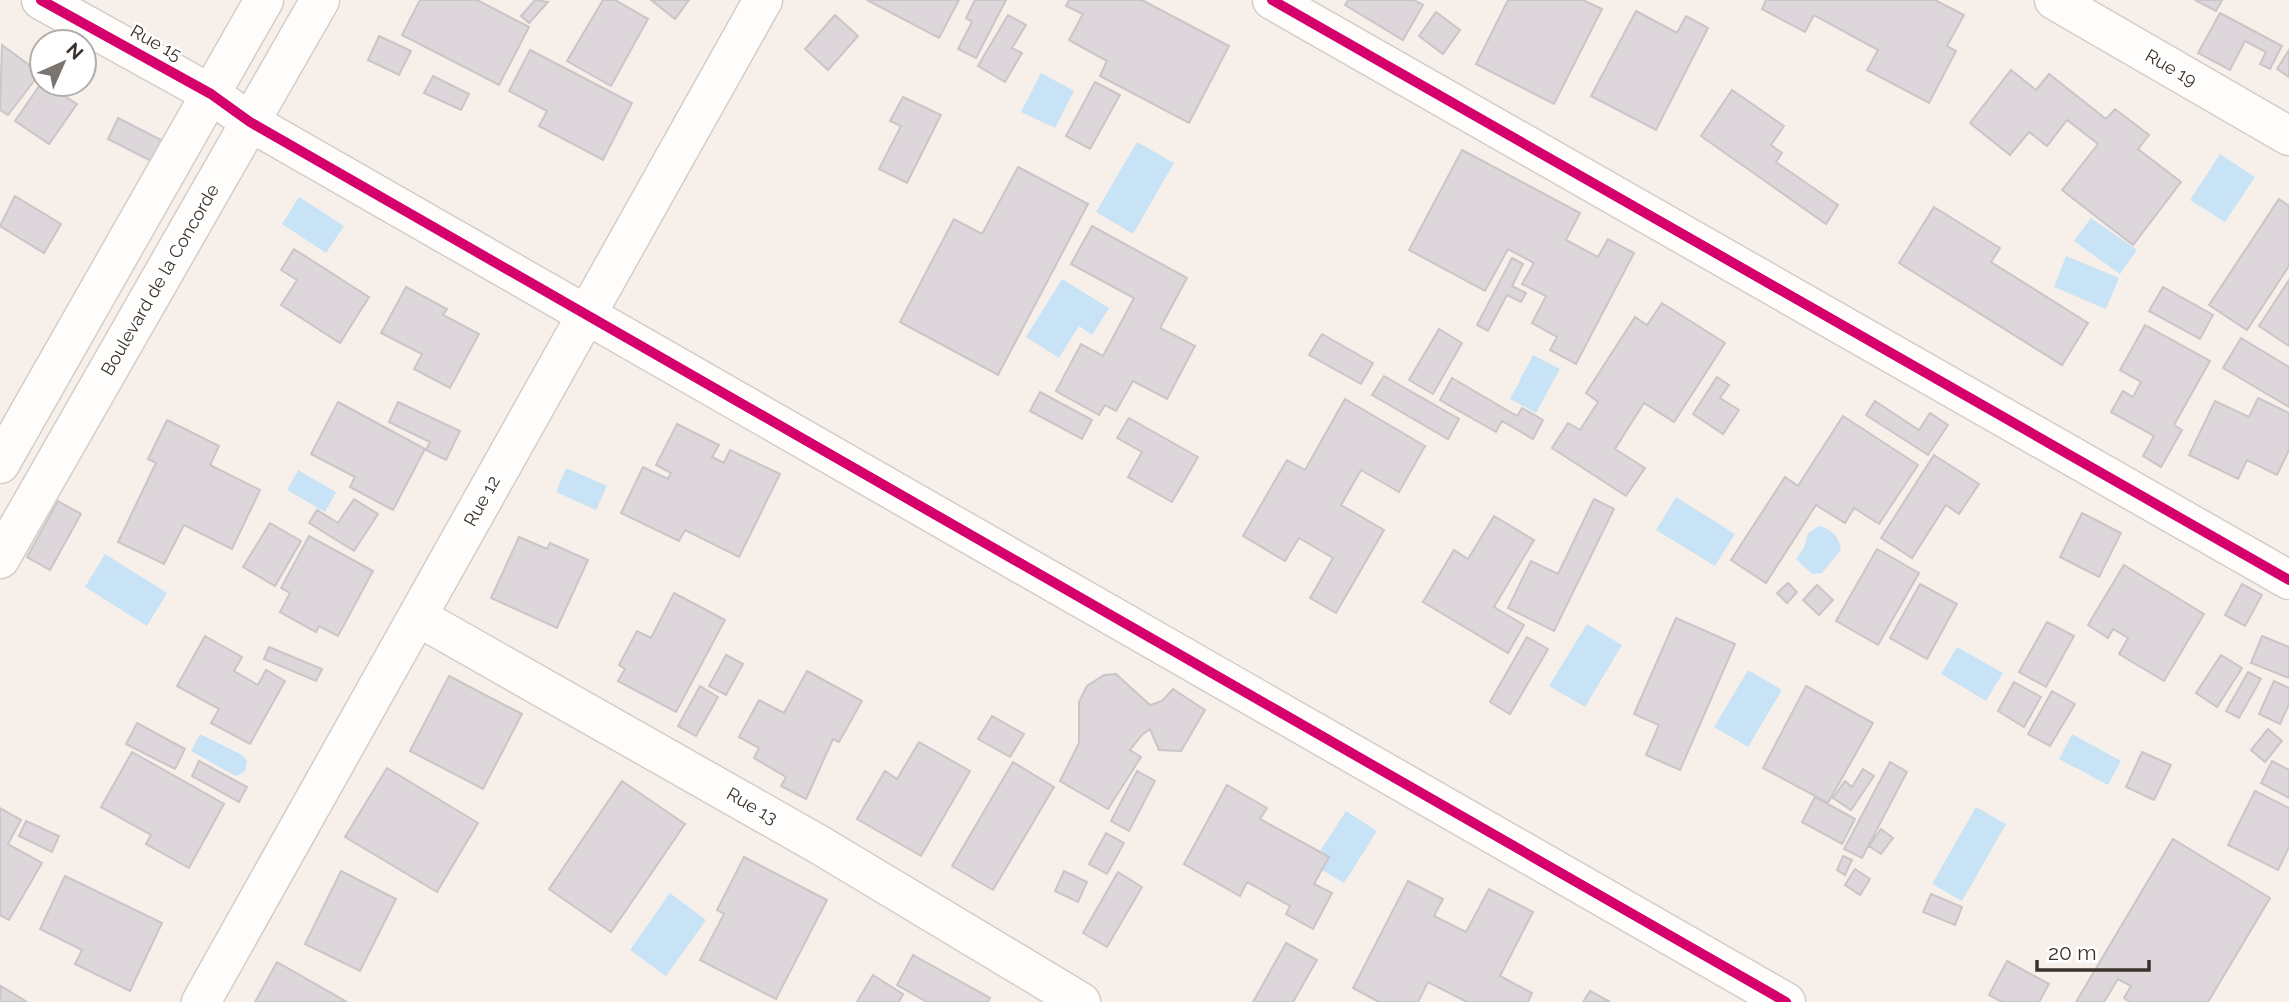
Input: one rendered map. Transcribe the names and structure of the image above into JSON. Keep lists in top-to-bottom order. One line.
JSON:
{"streets":{"street":["Rue 15","Rue 19","Boulevard de la Concorde","Rue 12","Rue 13"]},"crossings":[["Rue 15","Boulevard de la Concorde"],["Rue 15","Rue 12"],["Rue 12","Rue 13"]],"scale_bar":"20 m","north":"top right"}
